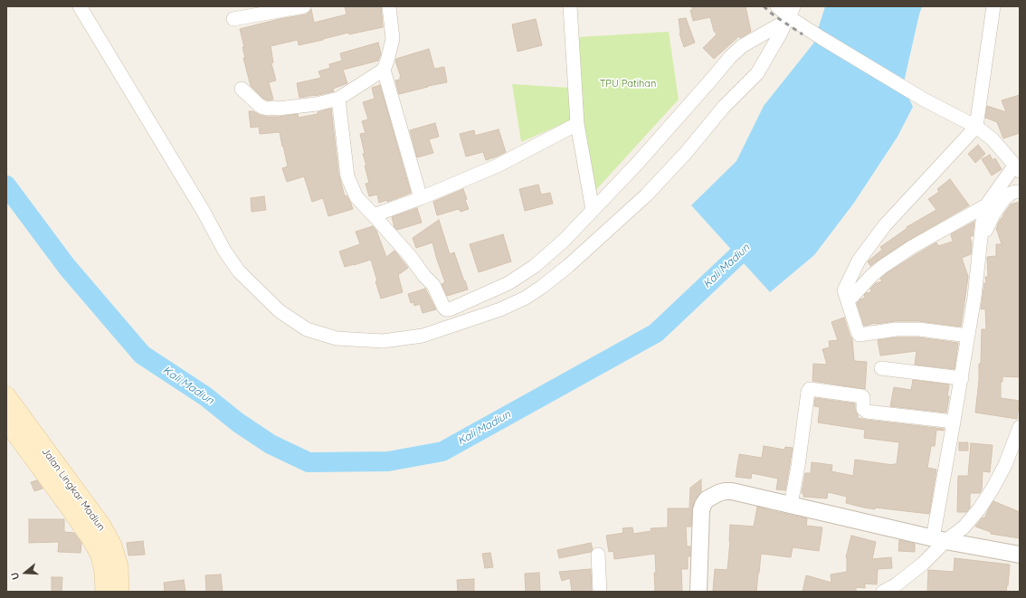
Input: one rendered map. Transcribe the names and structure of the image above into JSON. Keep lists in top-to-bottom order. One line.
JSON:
{"streets":{"main road":["Jalan Lingkar Madiun"]},"water":["Kali Madiun"],"parks":["TPU Patihan"],"north":"left"}
